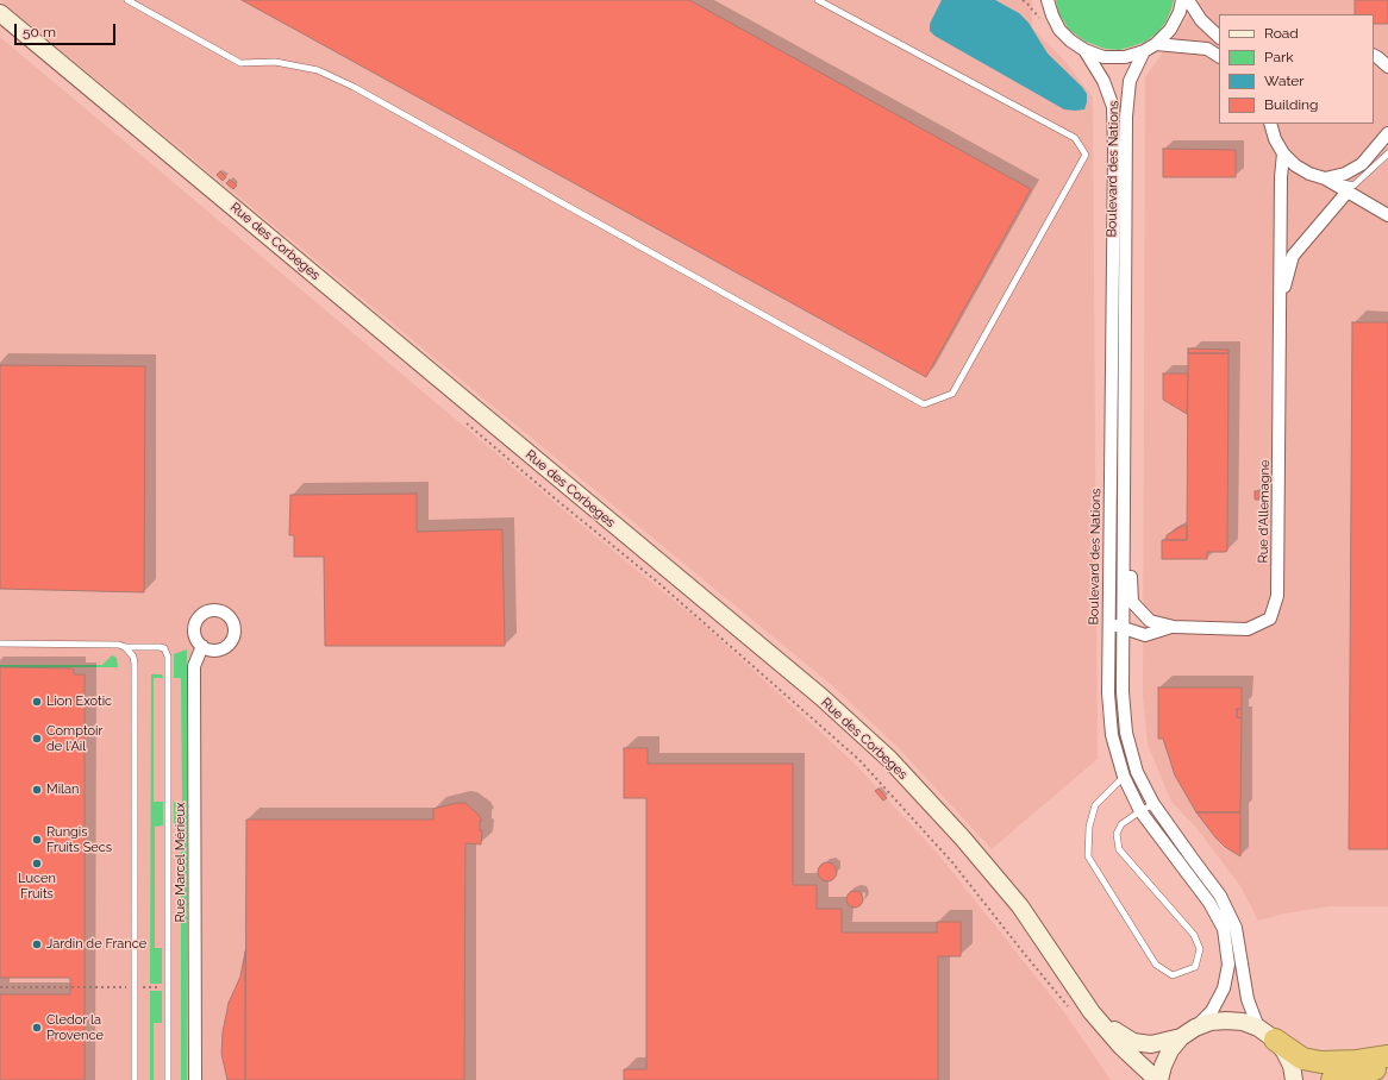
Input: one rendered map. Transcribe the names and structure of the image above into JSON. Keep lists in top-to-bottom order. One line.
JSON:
{"streets":{"street":["Boulevard des Nations","Rue des Corbeges","Rue d'Allemagne","Rue Marcel Mérieux"]},"crossings":[["Boulevard des Nations","Rue d'Allemagne"]],"places":["Lion Exotic","Comptoir de l'Ail","Milan","Rungis Fruits Secs","Lucen Fruits","Jardin de France","Cledor la Provence"],"legend":["Road","Park","Water","Building"],"scale_bar":"50 m"}
